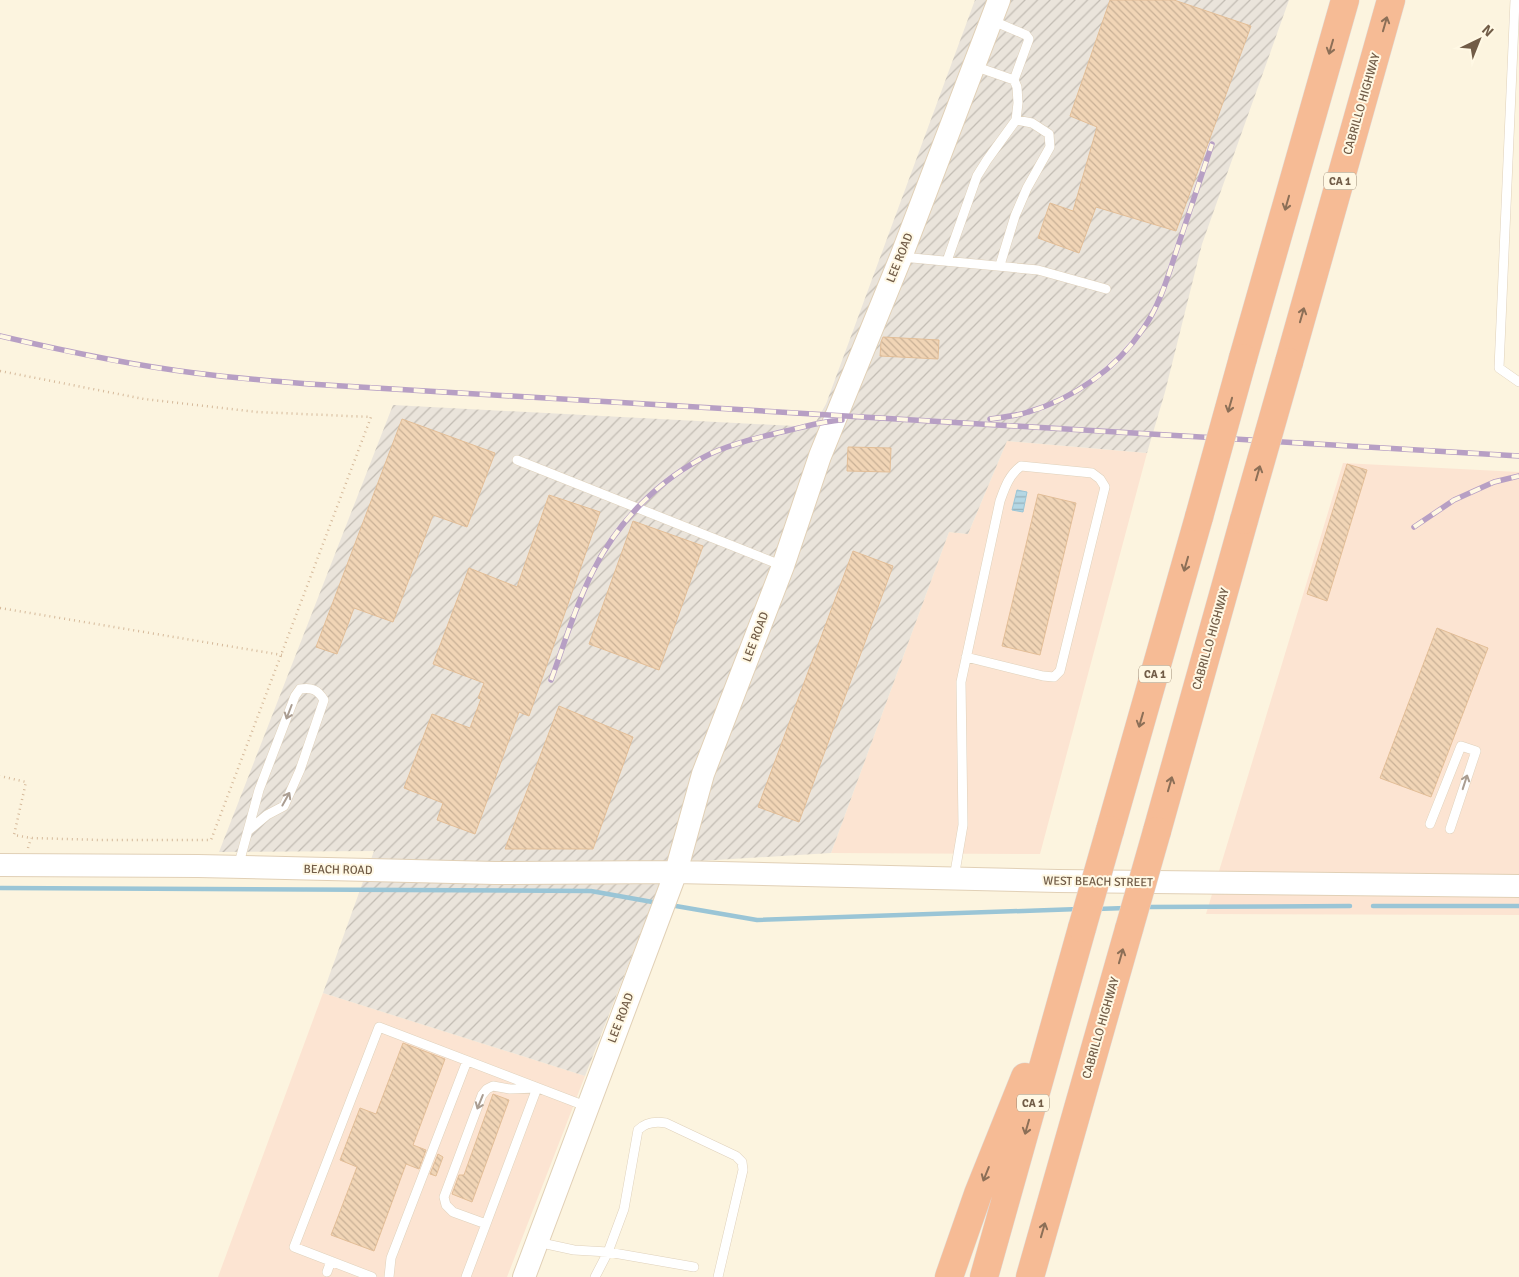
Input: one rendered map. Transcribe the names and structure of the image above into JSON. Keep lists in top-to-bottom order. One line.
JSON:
{"streets":{"highway":["CABRILLO HIGHWAY","CA 1"],"main road":["LEE ROAD","BEACH ROAD","WEST BEACH STREET"]},"crossings":[["LEE ROAD","BEACH ROAD"],["LEE ROAD","WEST BEACH STREET"],["BEACH ROAD","WEST BEACH STREET"]],"north":"top right"}
